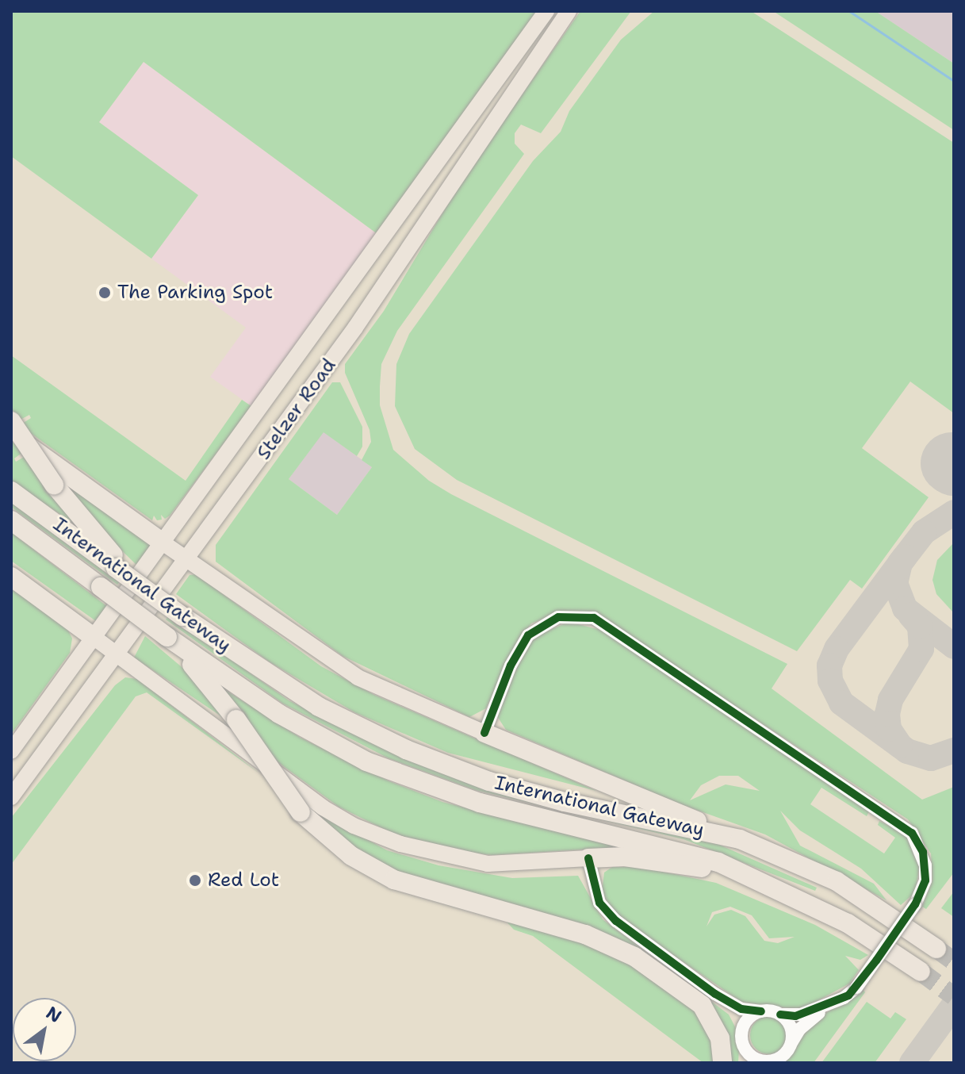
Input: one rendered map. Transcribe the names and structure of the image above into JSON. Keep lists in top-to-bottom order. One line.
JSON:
{"streets":{"highway":["International Gateway"],"main road":["Stelzer Road"]},"places":["The Parking Spot","Red Lot"],"north":"top right"}
